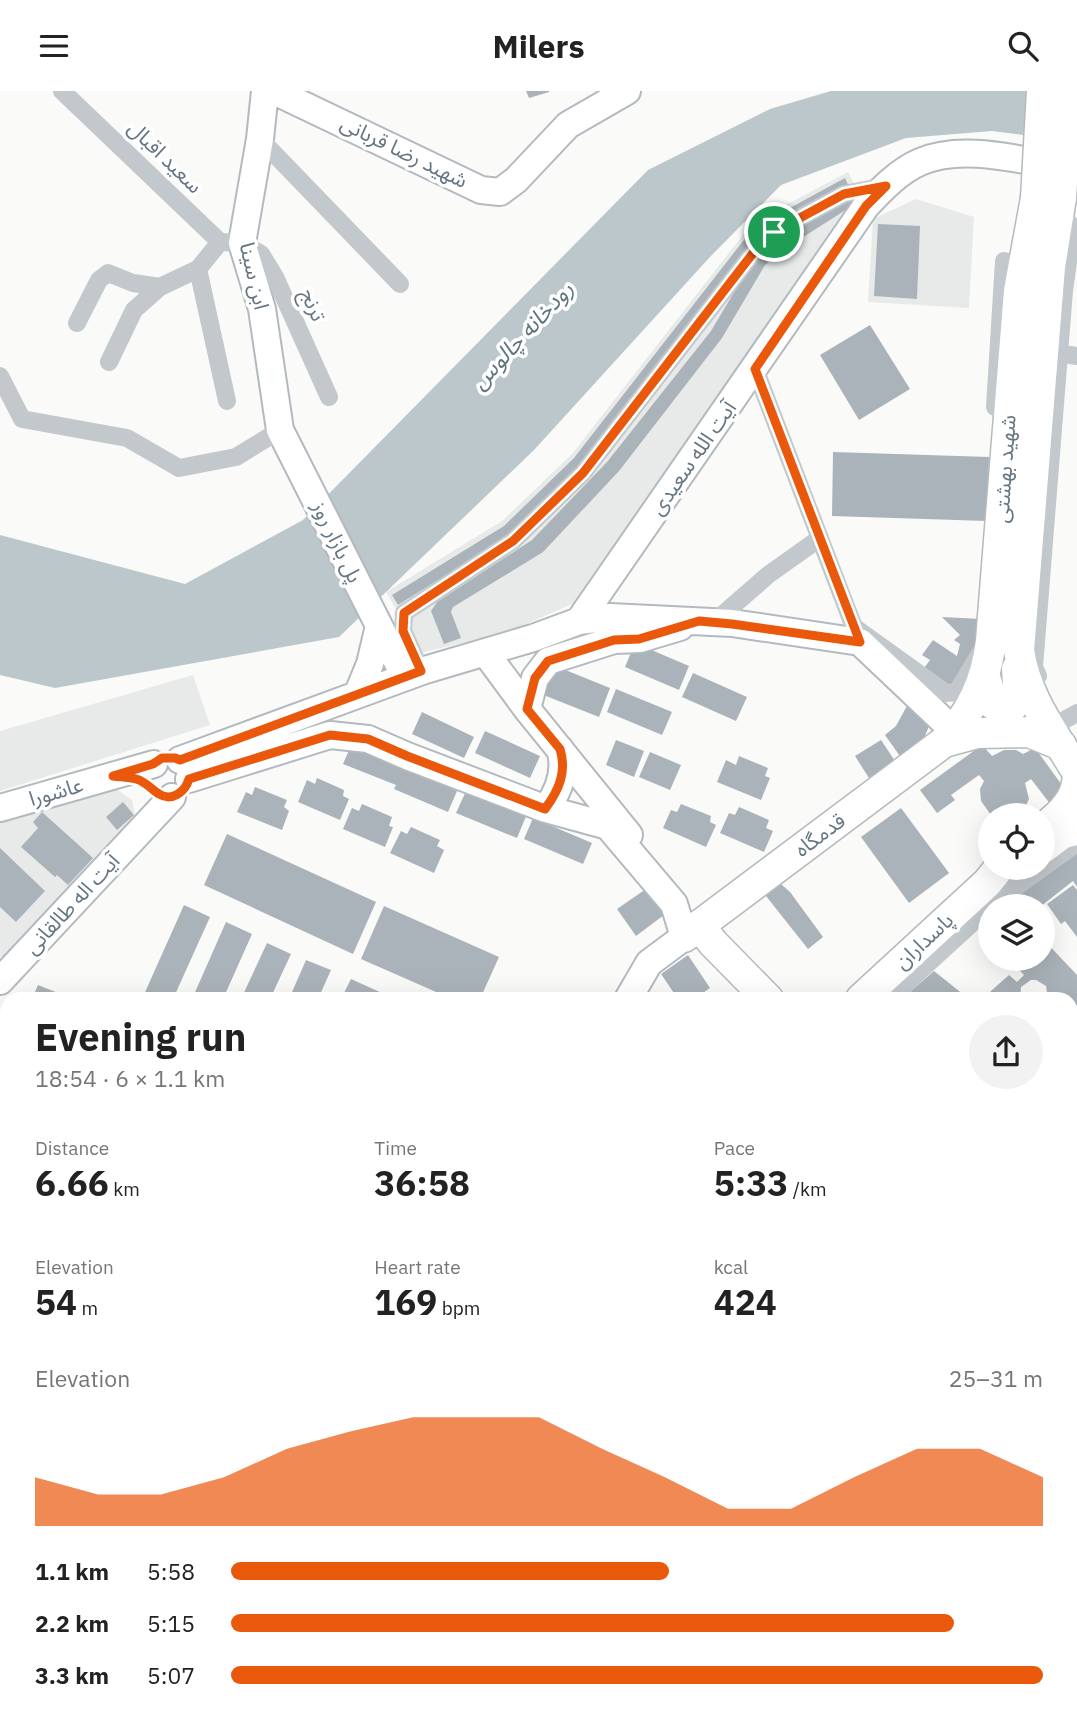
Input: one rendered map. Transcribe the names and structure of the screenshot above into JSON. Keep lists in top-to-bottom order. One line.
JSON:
{"streets":{"main road":["شهید رضا قربانی","ابن سینا","آیت الله سعیدی","شهید بهشتی","پل بازار روز","عاشورا","قدمگاه","آیت اله طالقانی","پاسداران"],"street":["سعید اقبال","ترنج"]},"crossings":[["سعید اقبال","ابن سینا"],["سعید اقبال","ترنج"],["ابن سینا","ترنج"],["ابن سینا","پل بازار روز"],["شهید بهشتی","قدمگاه"],["عاشورا","آیت اله طالقانی"]],"water":["رودخانه چالوس"],"page":{"header":"Milers","heading":["Evening run","18:54 · 6 × 1.1 km"],"stats":[["Distance","6.66 km"],["Time","36:58"],["Pace","5:33 /km"],["Elevation","54 m"],["Heart rate","169 bpm"],["kcal","424"]],"chart":["Elevation","25–31 m"],"list":[{"name":"1.1 km","note":"5:58"},{"name":"2.2 km","note":"5:15"},{"name":"3.3 km","note":"5:07"}]}}
